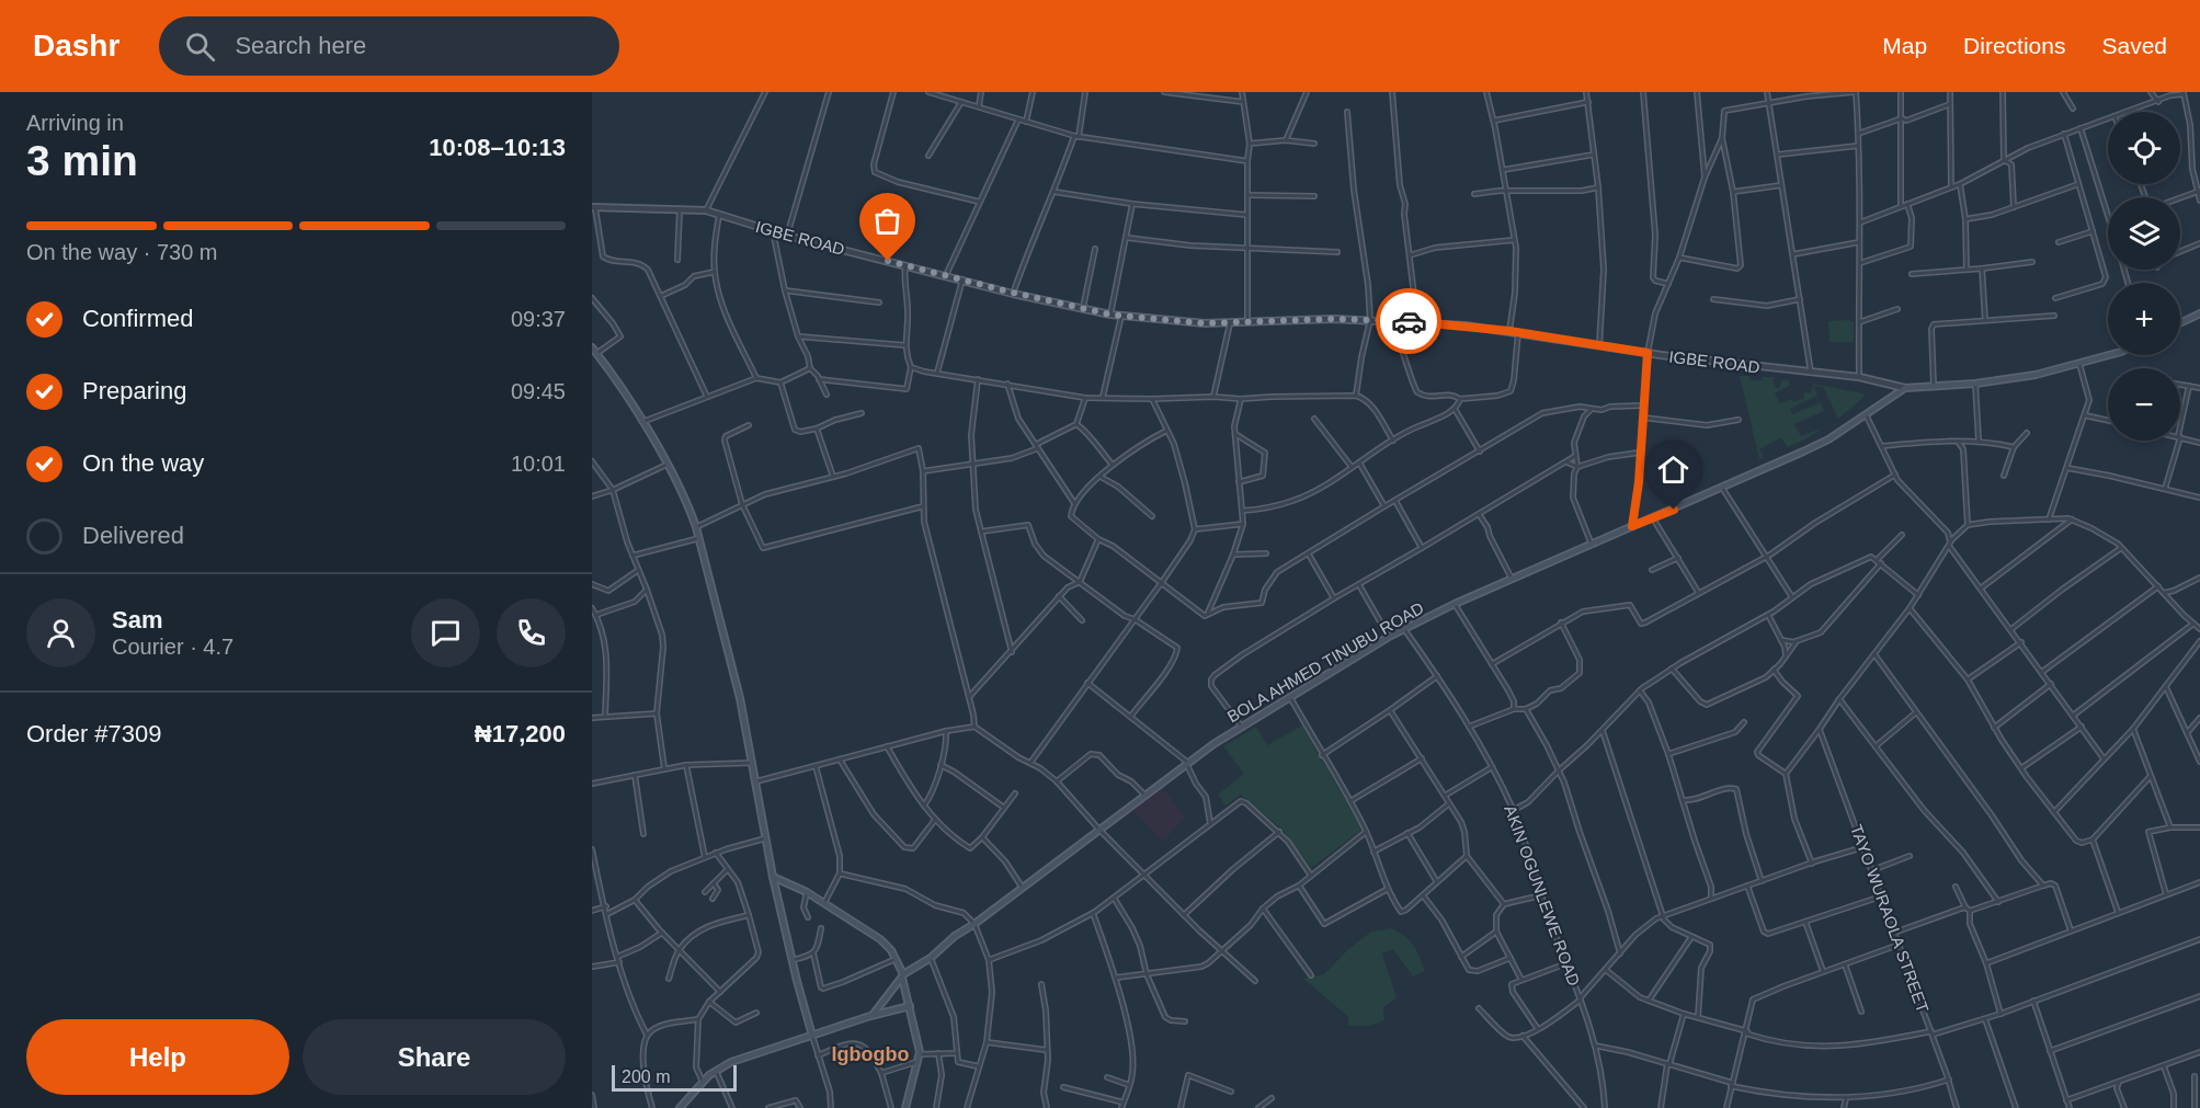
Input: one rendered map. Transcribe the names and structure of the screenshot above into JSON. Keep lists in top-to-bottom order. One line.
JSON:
{"streets":{"main road":["BOLA AHMED TINUBU ROAD"],"street":["IGBE ROAD","AKIN OGUNLEWE ROAD","TAYO WURAOLA STREET"]},"crossings":[["IGBE ROAD","BOLA AHMED TINUBU ROAD"],["BOLA AHMED TINUBU ROAD","AKIN OGUNLEWE ROAD"]],"districts":["Igbogbo"],"scale_bar":"200 m","page":{"header":"Dashr","search":"Search here","nav":["Map","Directions","Saved"],"heading":["3 min","Arriving in","10:08–10:13"],"panel":["Sam","Courier · 4.7","Order #7309","₦17,200"],"map_buttons":["+","−"],"bar":"On the way · 730 m","list":[["Confirmed","09:37"],["Preparing","09:45"],["On the way","10:01"],"Delivered"],"buttons":["Help","Share"],"scale":"200 m"}}
